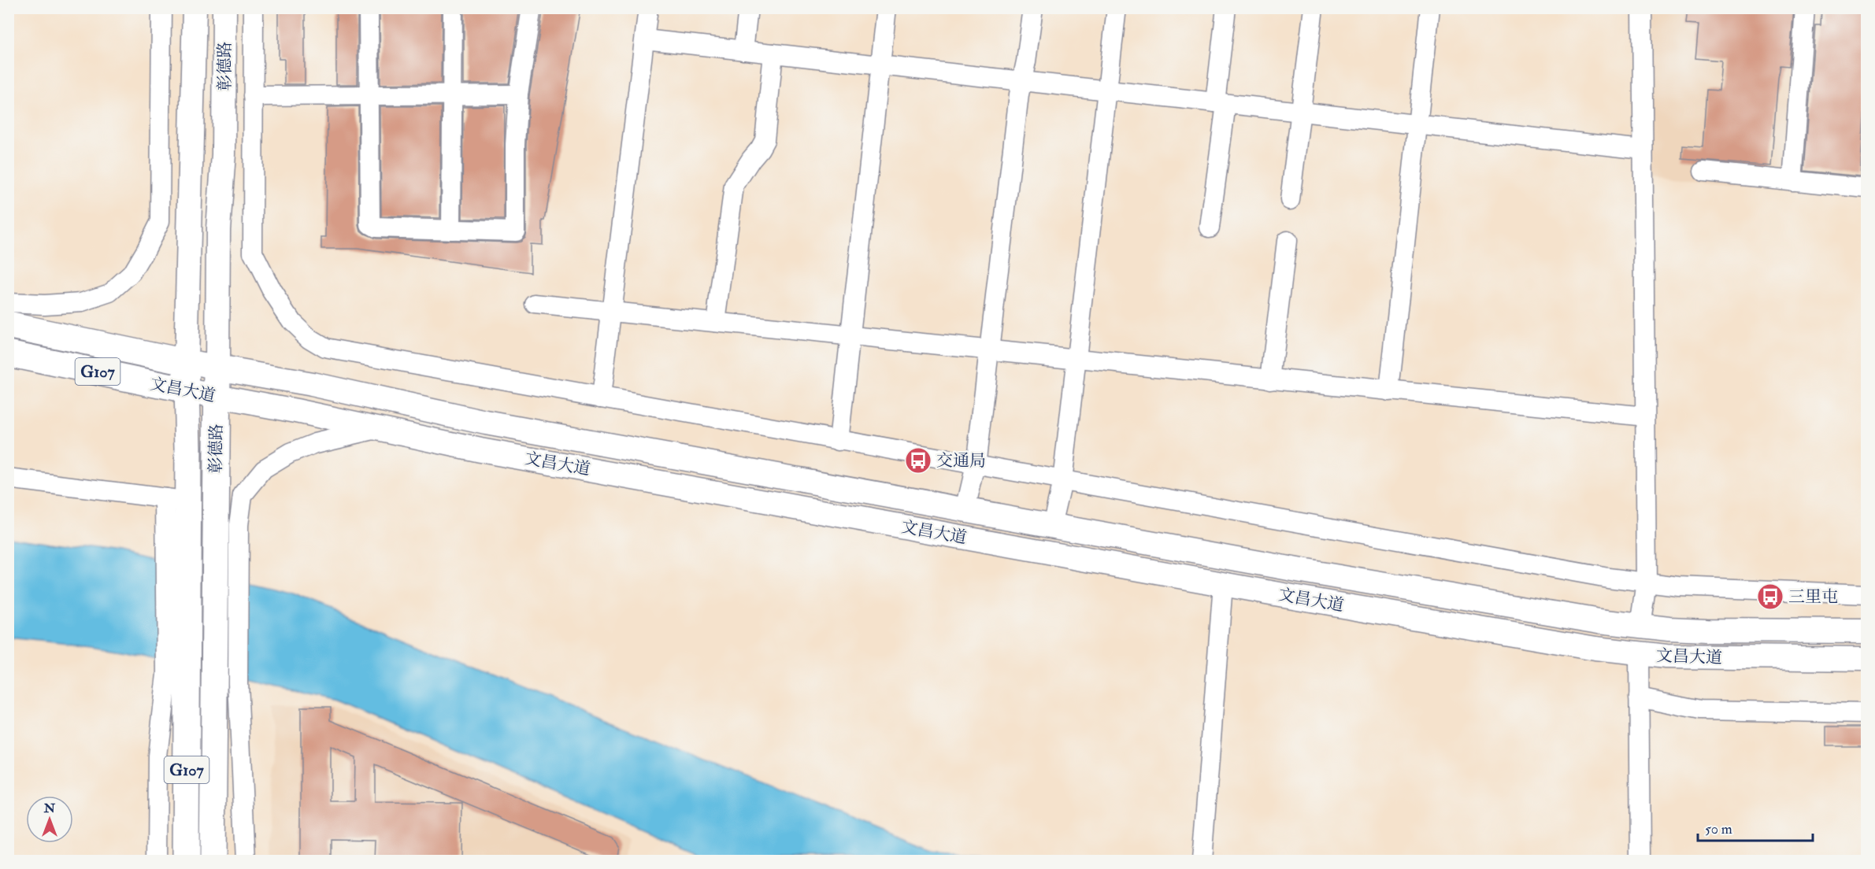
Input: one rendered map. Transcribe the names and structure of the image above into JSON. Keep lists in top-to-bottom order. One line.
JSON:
{"streets":{"highway":["彰德路","G107","文昌大道"]},"crossings":[["彰德路","文昌大道"]],"places":{"bus stop":["交通局","三里屯"]},"scale_bar":"50 m","north":"top"}
